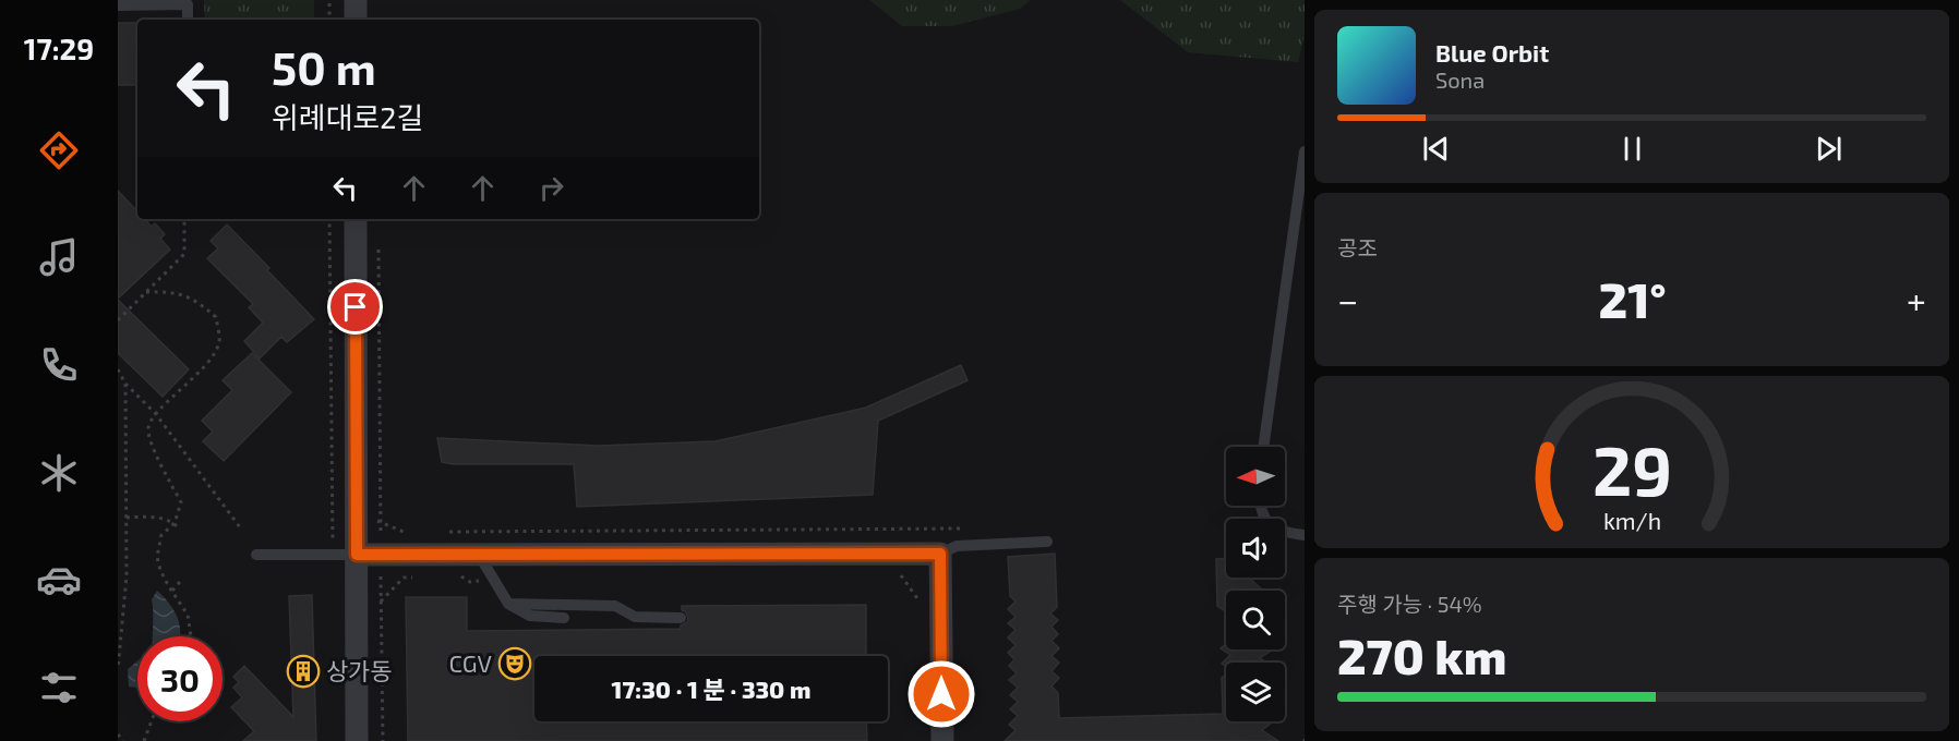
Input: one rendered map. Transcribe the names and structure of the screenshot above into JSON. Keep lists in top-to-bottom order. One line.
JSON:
{"places":{"theatre":["CGV"],"building":["상가동"]},"north":"left","page":{"tabs":"17:29","turn":["50 m","위례대로2길"],"song":["Blue Orbit","Sona"],"tile":["공조",["주행 가능 · 54%","270 km"]],"heat":["−","21°","+"],"limit":"30","trip":"17:30 · 1 분 · 330 m","gauge":["29","km/h"]}}
